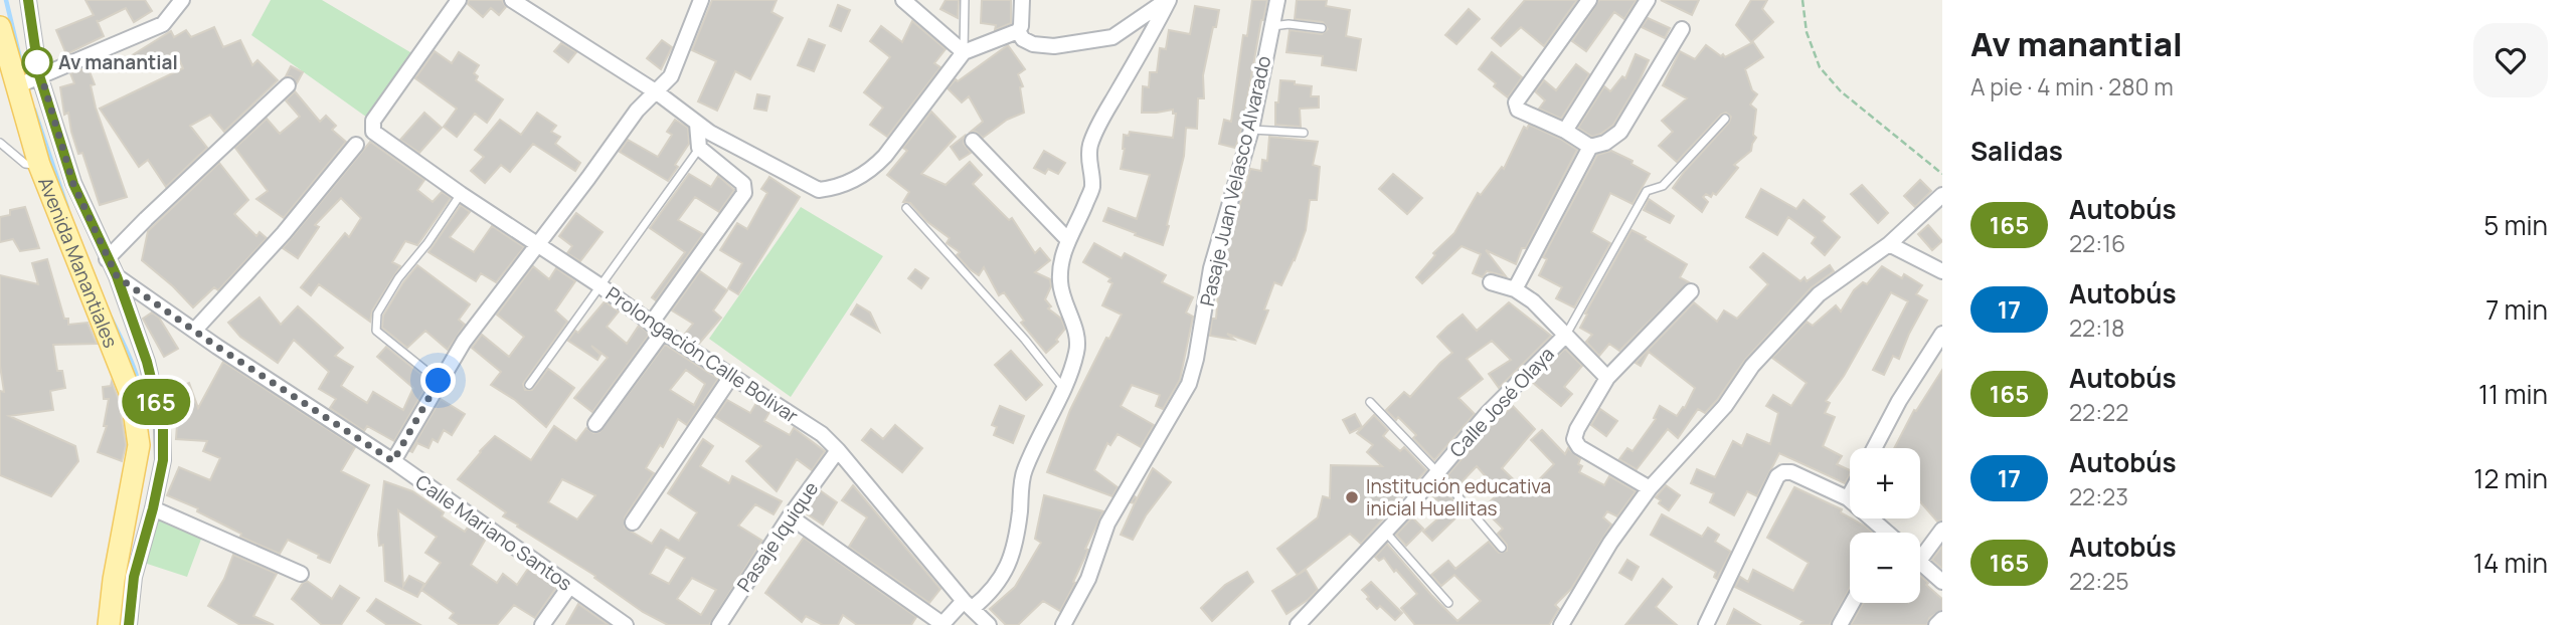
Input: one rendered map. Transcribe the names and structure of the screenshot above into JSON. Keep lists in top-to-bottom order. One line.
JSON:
{"streets":{"main road":["Avenida Manantiales"],"street":["Pasaje Juan Velasco Alvarado","Prolongación Calle Bolivar","Calle José Olaya","Calle Mariano Santos","Pasaje Iquique"]},"crossings":[["Avenida Manantiales","Calle Mariano Santos"],["Prolongación Calle Bolivar","Pasaje Iquique"]],"places":["Av manantial","Institución educativa inicial Huellitas"],"lines":["bus line 165"],"page":{"on_map":"165","heading":[["Av manantial","A pie · 4 min · 280 m"],"Salidas"],"list":[{"mark":"165","name":"Autobús","note":"22:16","value":"5 min"},{"mark":"17","name":"Autobús","note":"22:18","value":"7 min"},{"mark":"165","name":"Autobús","note":"22:22","value":"11 min"},{"mark":"17","name":"Autobús","note":"22:23","value":"12 min"},{"mark":"165","name":"Autobús","note":"22:25","value":"14 min"}],"map_buttons":["+","−"]}}
